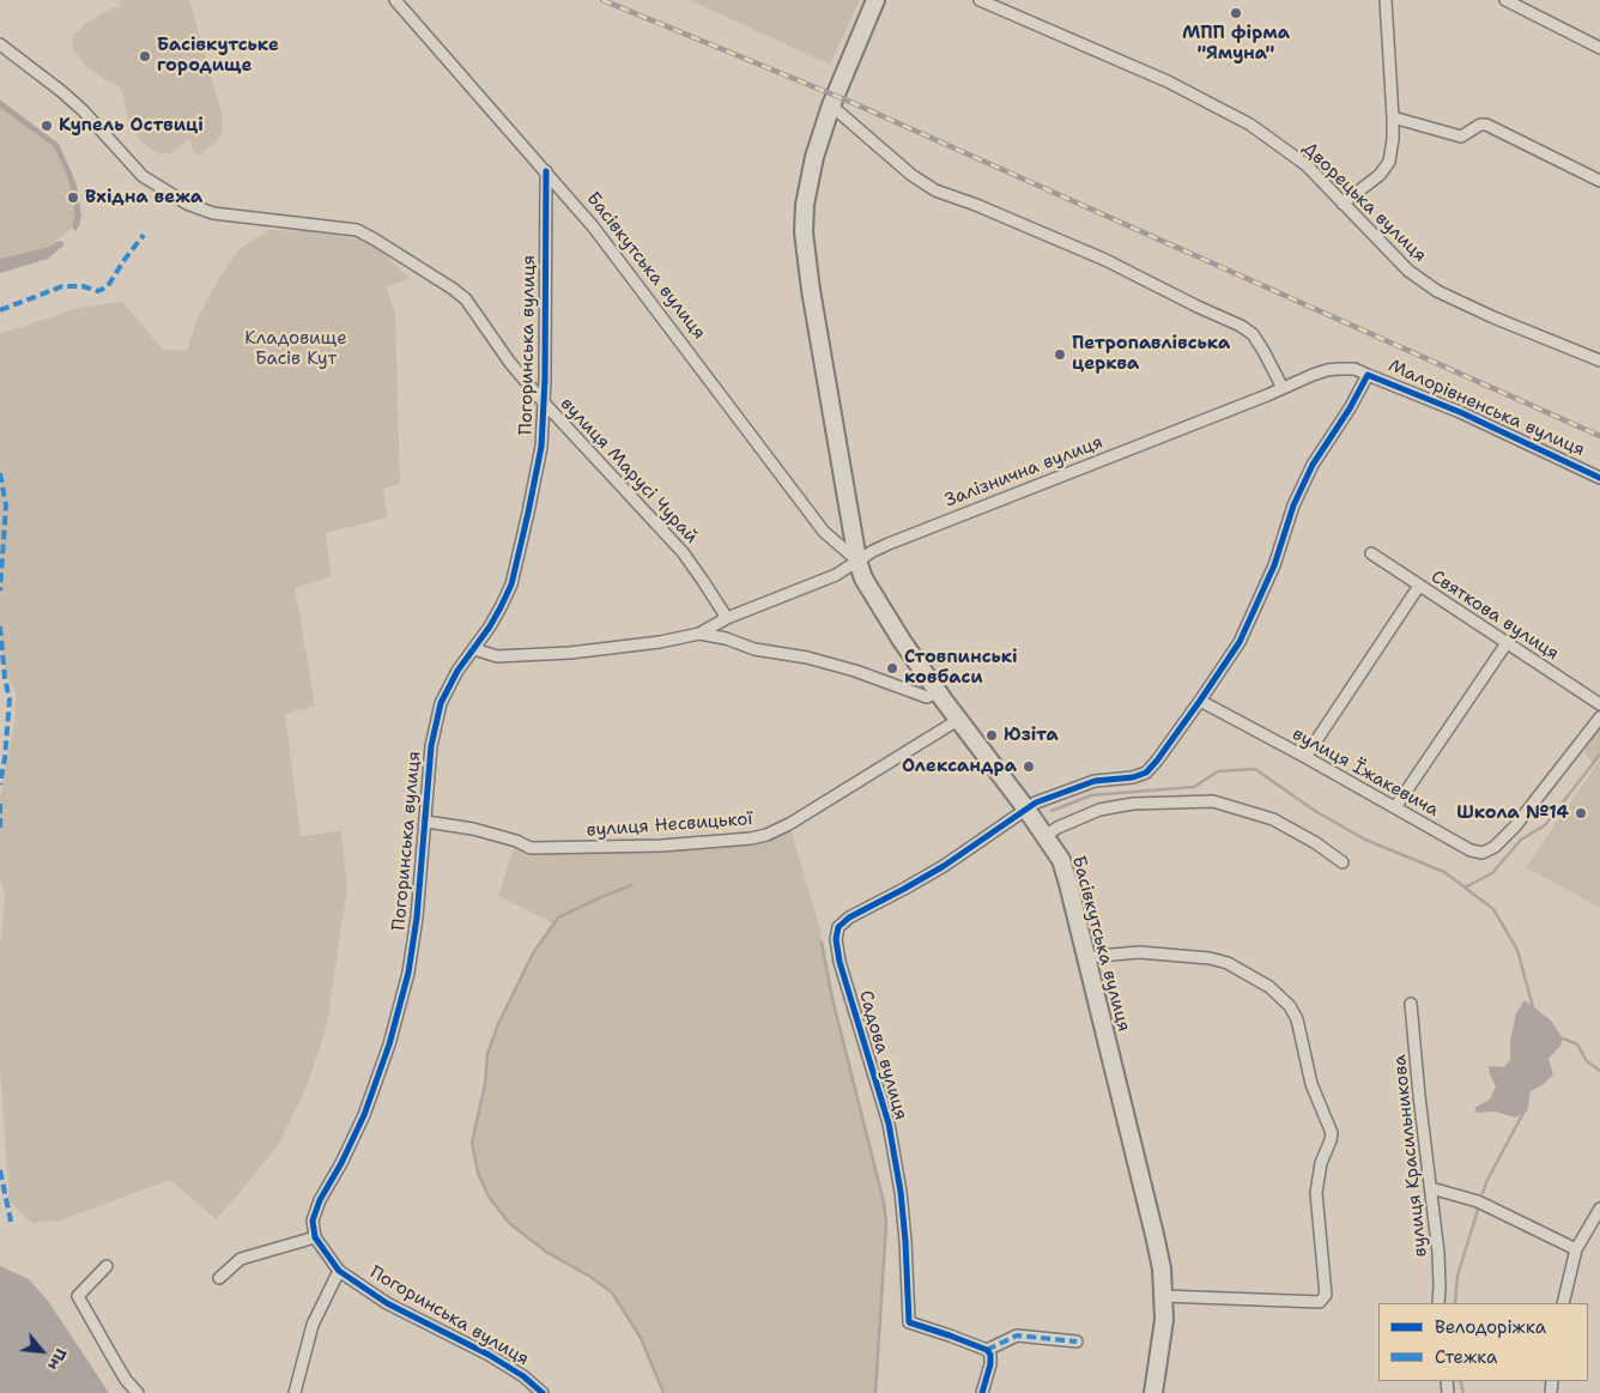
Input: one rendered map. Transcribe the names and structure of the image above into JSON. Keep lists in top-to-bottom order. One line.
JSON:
{"streets":{"main road":["Басівкутська вулиця"],"street":["Дворецька вулиця","Погоринська вулиця","Малорівненська вулиця","вулиця Марусі Чурай","Залізнична вулиця","Святкова вулиця","вулиця Їжакевича","вулиця Несвицької","Садова вулиця","вулиця Красильникова"]},"crossings":[["Басівкутська вулиця","Погоринська вулиця"],["Басівкутська вулиця","Малорівненська вулиця"],["Басівкутська вулиця","Залізнична вулиця"],["Басівкутська вулиця","вулиця Несвицької"],["Басівкутська вулиця","Садова вулиця"],["Погоринська вулиця","вулиця Марусі Чурай"],["Погоринська вулиця","Залізнична вулиця"],["Погоринська вулиця","вулиця Несвицької"],["Малорівненська вулиця","Залізнична вулиця"],["Малорівненська вулиця","вулиця Їжакевича"],["Малорівненська вулиця","Садова вулиця"],["вулиця Марусі Чурай","Залізнична вулиця"]],"parks":["Кладовище Басів Кут"],"places":["МПП фірма \"Ямуна\"","Басівкутське городище","Купель Оствиці","Вхідна вежа","Петропавлівська церква","Стовпинські ковбаси","Юзіта","Олександра","Школа №14"],"legend":["Велодоріжка","Стежка"],"north":"bottom right"}
